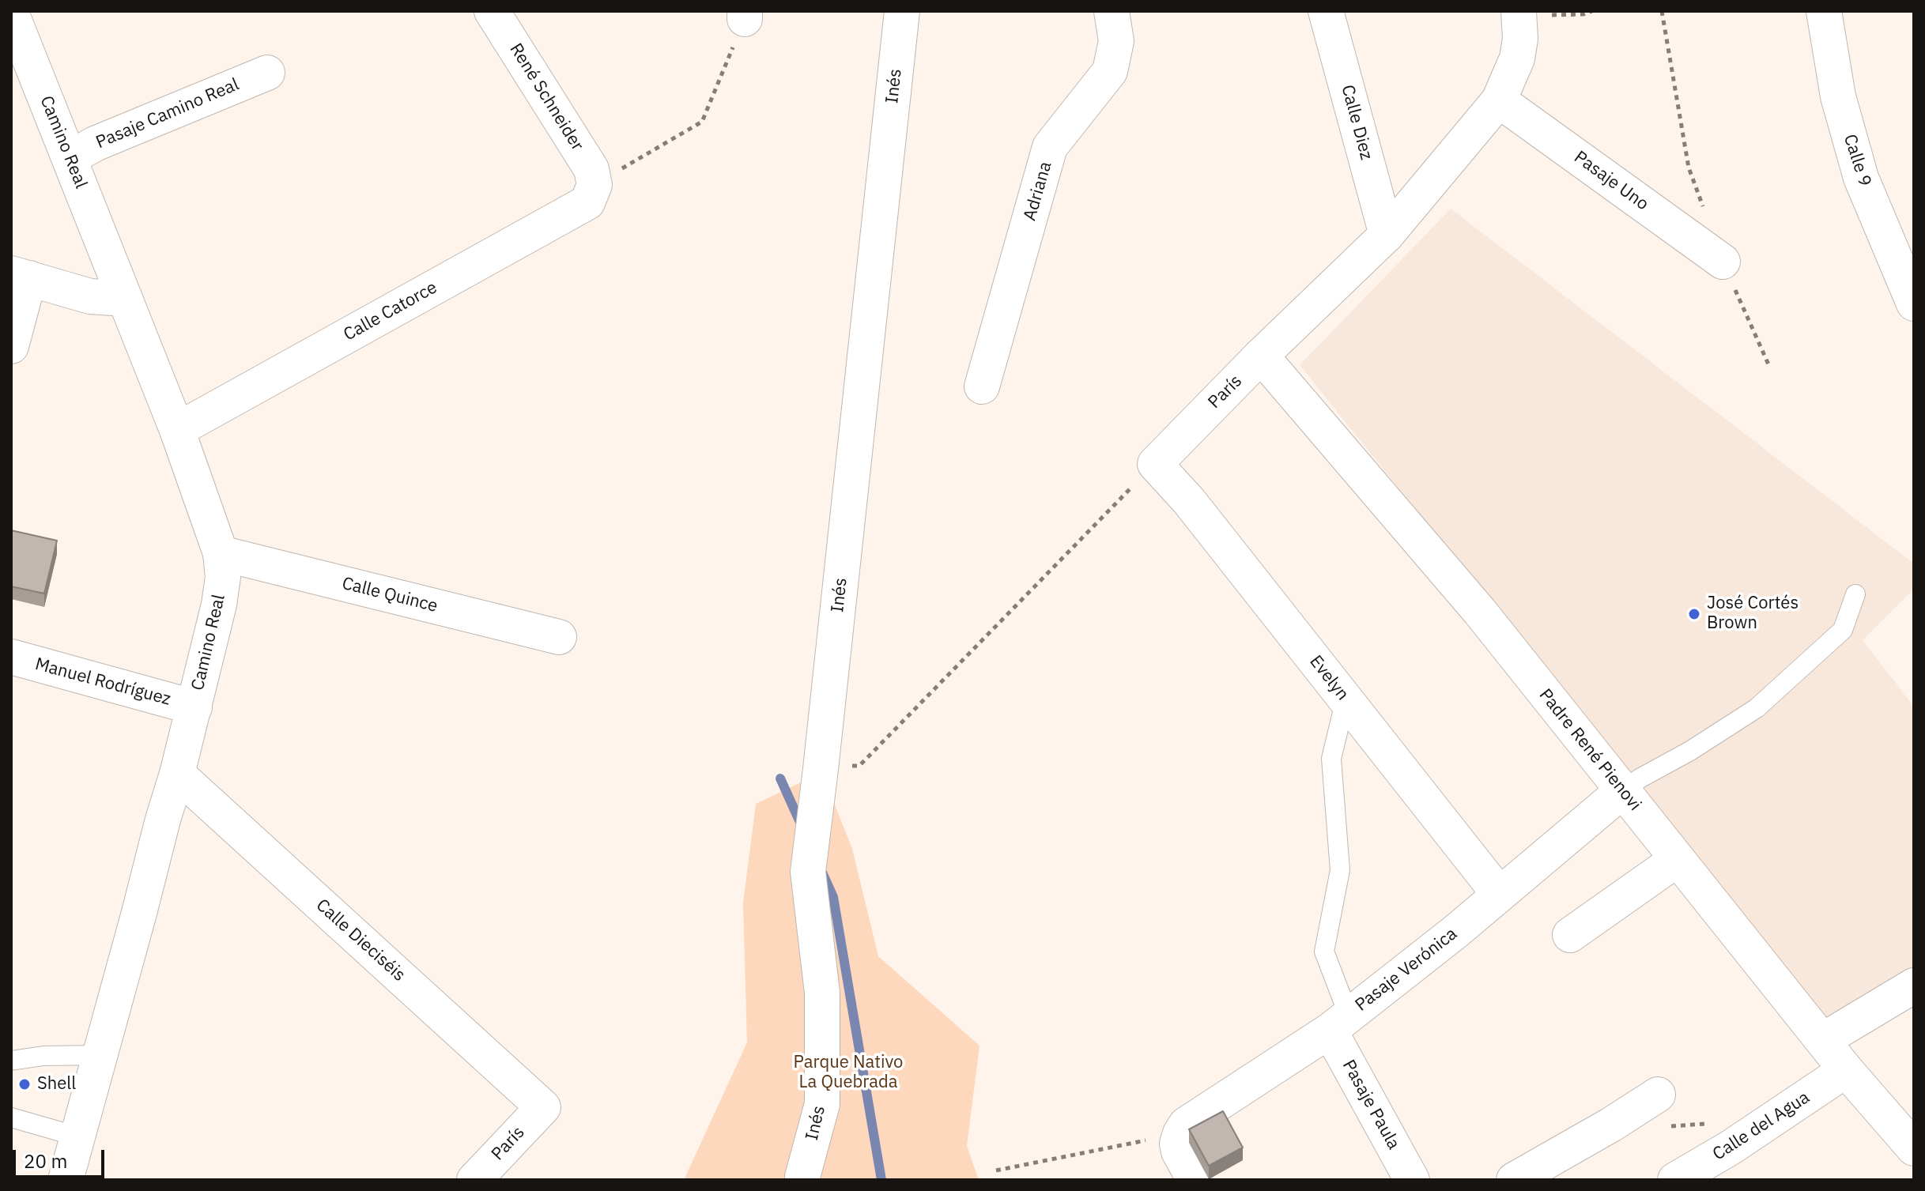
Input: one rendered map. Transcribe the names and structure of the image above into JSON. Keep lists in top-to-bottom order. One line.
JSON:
{"streets":{"street":["Inés","René Schneider","Pasaje Camino Real","Calle Diez","Camino Real","Calle 9","Pasaje Uno","Adriana","Calle Catorce","París","Calle Quince","Evelyn","Manuel Rodríguez","Padre René Pienovi","Calle Dieciséis","Pasaje Verónica","Pasaje Paula","Calle del Agua"]},"crossings":[["René Schneider","Calle Catorce"],["Pasaje Camino Real","Camino Real"],["Calle Diez","París"],["Camino Real","Calle Catorce"],["Camino Real","Calle Quince"],["Camino Real","Manuel Rodríguez"],["Camino Real","Calle Dieciséis"],["Pasaje Uno","París"],["París","Evelyn"],["París","Padre René Pienovi"],["París","Calle Dieciséis"],["Evelyn","Pasaje Verónica"],["Padre René Pienovi","Pasaje Verónica"],["Padre René Pienovi","Calle del Agua"],["Pasaje Verónica","Pasaje Paula"]],"parks":["Parque Nativo La Quebrada"],"places":["José Cortés Brown","Shell"],"scale_bar":"20 m"}
